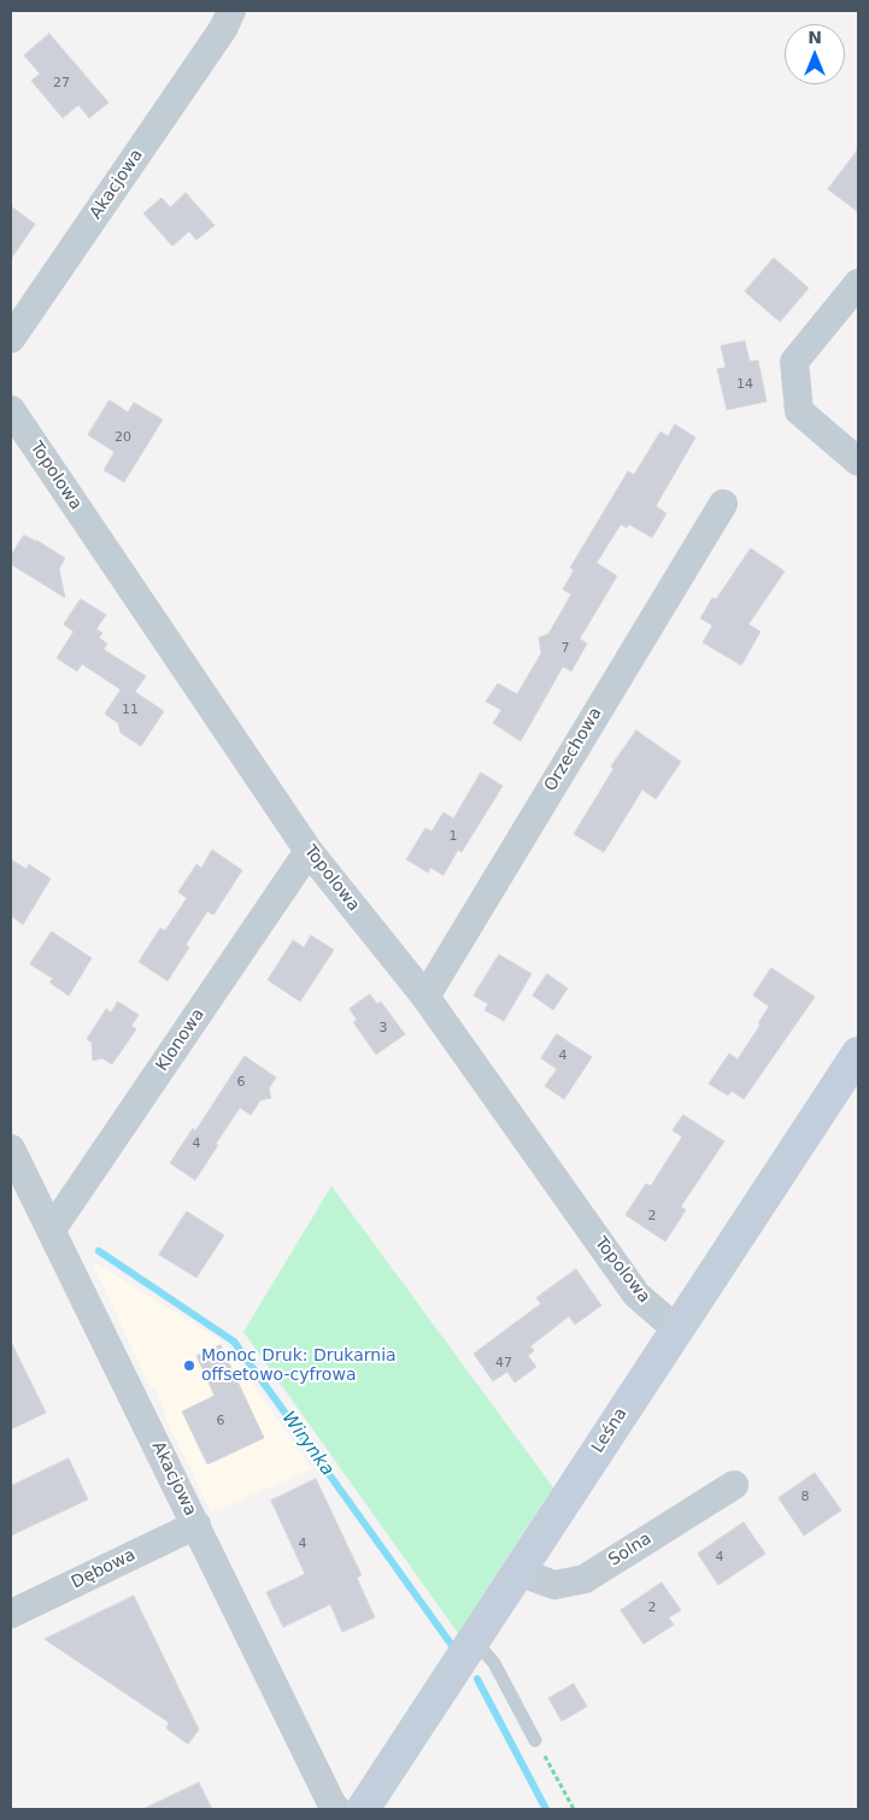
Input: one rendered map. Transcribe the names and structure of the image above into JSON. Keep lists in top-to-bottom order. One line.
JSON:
{"streets":{"street":["Akacjowa","Topolowa","Orzechowa","Klonowa","Leśna","Solna","Dębowa"]},"crossings":[["Akacjowa","Klonowa"],["Akacjowa","Dębowa"],["Topolowa","Orzechowa"],["Topolowa","Klonowa"],["Topolowa","Leśna"],["Leśna","Solna"]],"water":["Wirynka"],"places":["Monoc Druk: Drukarnia offsetowo-cyfrowa"],"house_numbers":["27","14","20","7","11","1","3","4","6","4","2","47","6","8","4","4","2"],"north":"top"}
